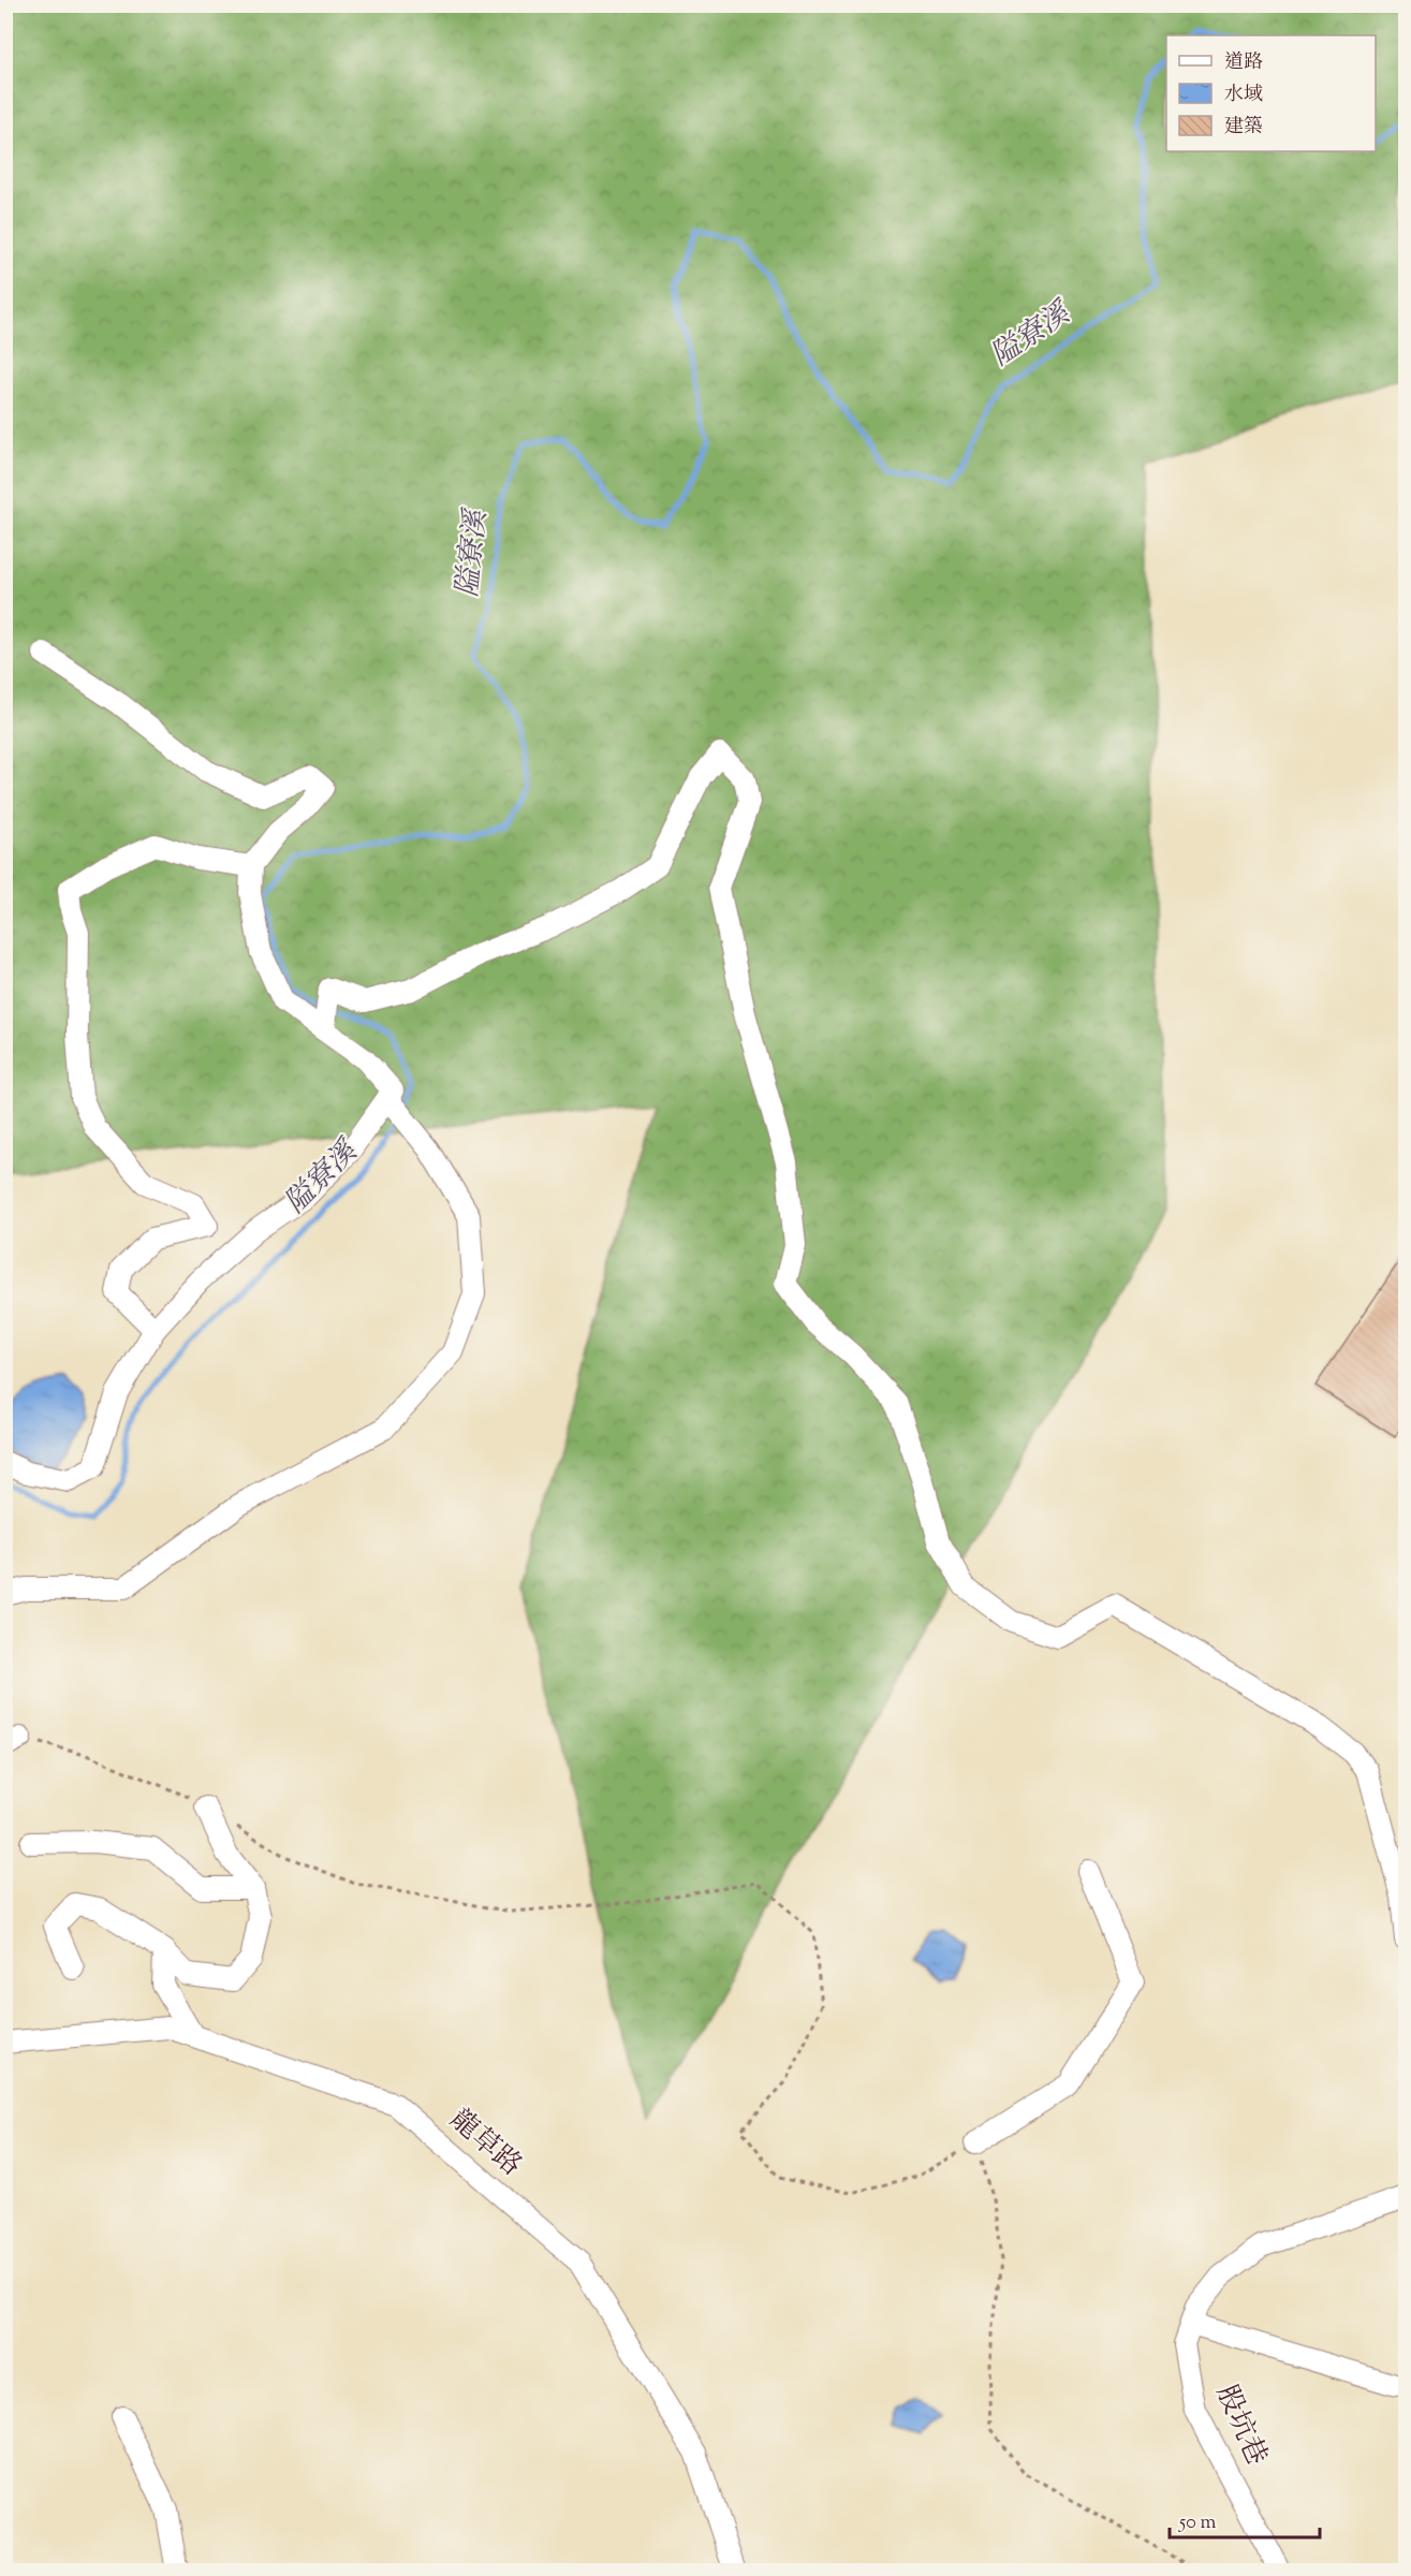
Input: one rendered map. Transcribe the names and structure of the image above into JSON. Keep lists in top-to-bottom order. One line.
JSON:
{"streets":{"street":["龍草路","股坑巷"]},"water":["隘寮溪"],"legend":["道路","水域","建築"],"scale_bar":"50 m"}
